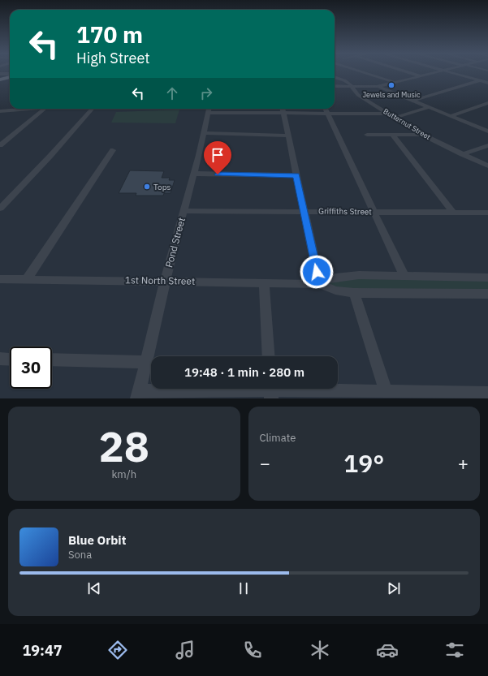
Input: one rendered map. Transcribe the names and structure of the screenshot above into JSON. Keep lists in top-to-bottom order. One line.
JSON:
{"streets":{"street":["Butternut Street","Griffiths Street","Pond Street","1st North Street"]},"crossings":[["Griffiths Street","Pond Street"],["Pond Street","1st North Street"]],"places":["Jewels and Music","Tops"],"page":{"turn":["170 m","High Street"],"limit":"30","trip":"19:48 · 1 min · 280 m","tile":[["28","km/h"],"Climate"],"heat":["−","19°","+"],"song":["Blue Orbit","Sona"],"tabs":"19:47"}}
